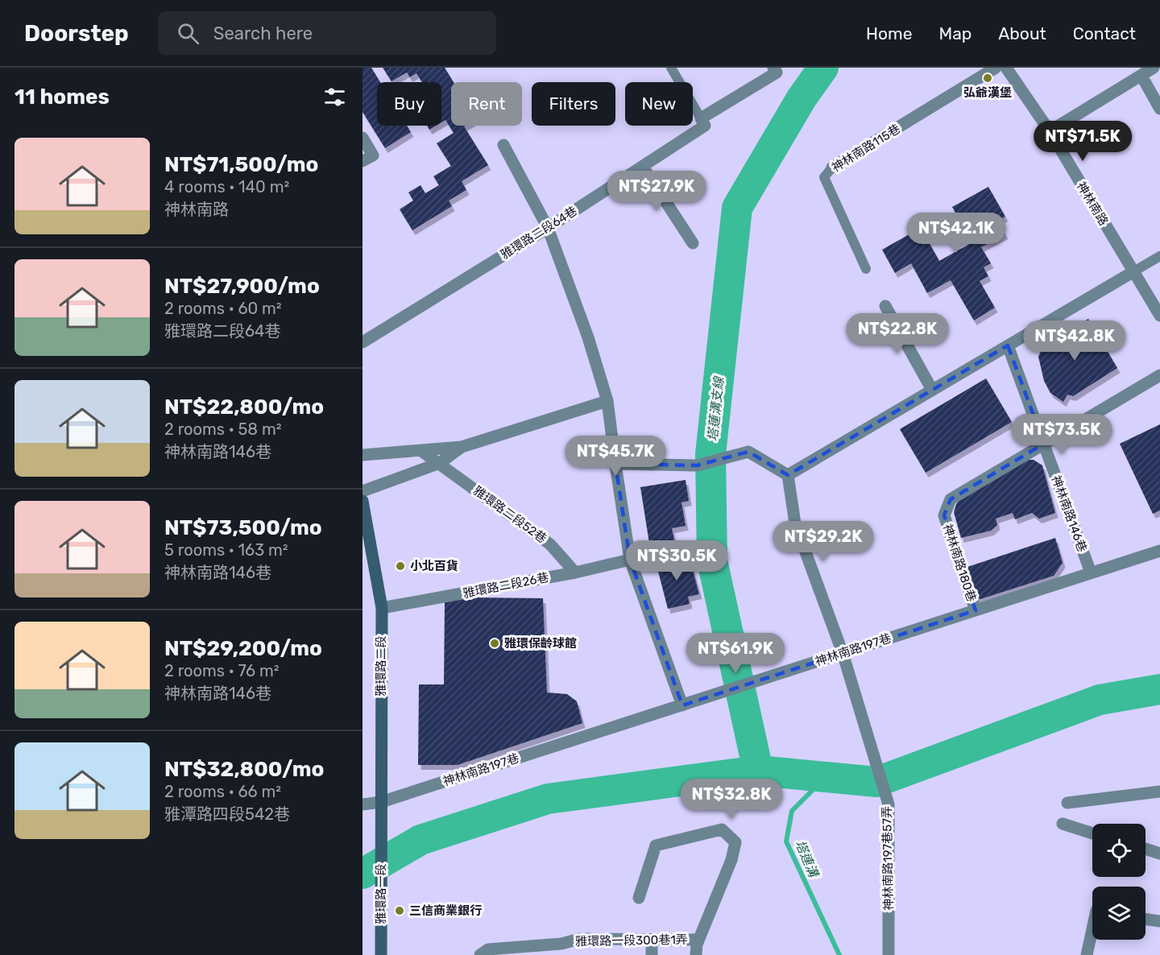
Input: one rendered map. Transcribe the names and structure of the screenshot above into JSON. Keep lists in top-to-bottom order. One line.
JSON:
{"streets":{"street":["神林南路115巷","神林南路","雅環路二段64巷","神林南路146巷","雅環路二段52巷","神林南路180巷","雅環路二段26巷","神林南路197巷","雅環路二段","神林南路197巷57弄","雅環路一段","雅環路一段300巷1弄"]},"crossings":[["神林南路146巷","神林南路180巷"],["神林南路146巷","神林南路197巷"],["雅環路二段52巷","雅環路二段26巷"],["神林南路180巷","神林南路197巷"],["雅環路二段26巷","雅環路二段"],["神林南路197巷","雅環路二段"],["神林南路197巷","神林南路197巷57弄"],["雅環路二段","雅環路一段"]],"water":["塔蓮溝支線","塔連溝"],"places":["弘爺漢堡","小北百貨","雅環保齡球館","三信商業銀行"],"page":{"header":"Doorstep","search":"Search here","nav":["Home","Map","About","Contact"],"heading":"11 homes","chip":["Buy","Rent","Filters","New"],"price":["NT$71.5K","NT$27.9K","NT$42.1K","NT$22.8K","NT$42.8K","NT$73.5K","NT$45.7K","NT$29.2K","NT$30.5K","NT$61.9K","NT$32.8K"],"list":[{"name":"NT$71,500/mo","note":"4 rooms · 140 m² · 神林南路"},{"name":"NT$27,900/mo","note":"2 rooms · 60 m² · 雅環路二段64巷"},{"name":"NT$22,800/mo","note":"2 rooms · 58 m² · 神林南路146巷"},{"name":"NT$73,500/mo","note":"5 rooms · 163 m² · 神林南路146巷"},{"name":"NT$29,200/mo","note":"2 rooms · 76 m² · 神林南路146巷"},{"name":"NT$32,800/mo","note":"2 rooms · 66 m² · 雅潭路四段542巷"}]}}
